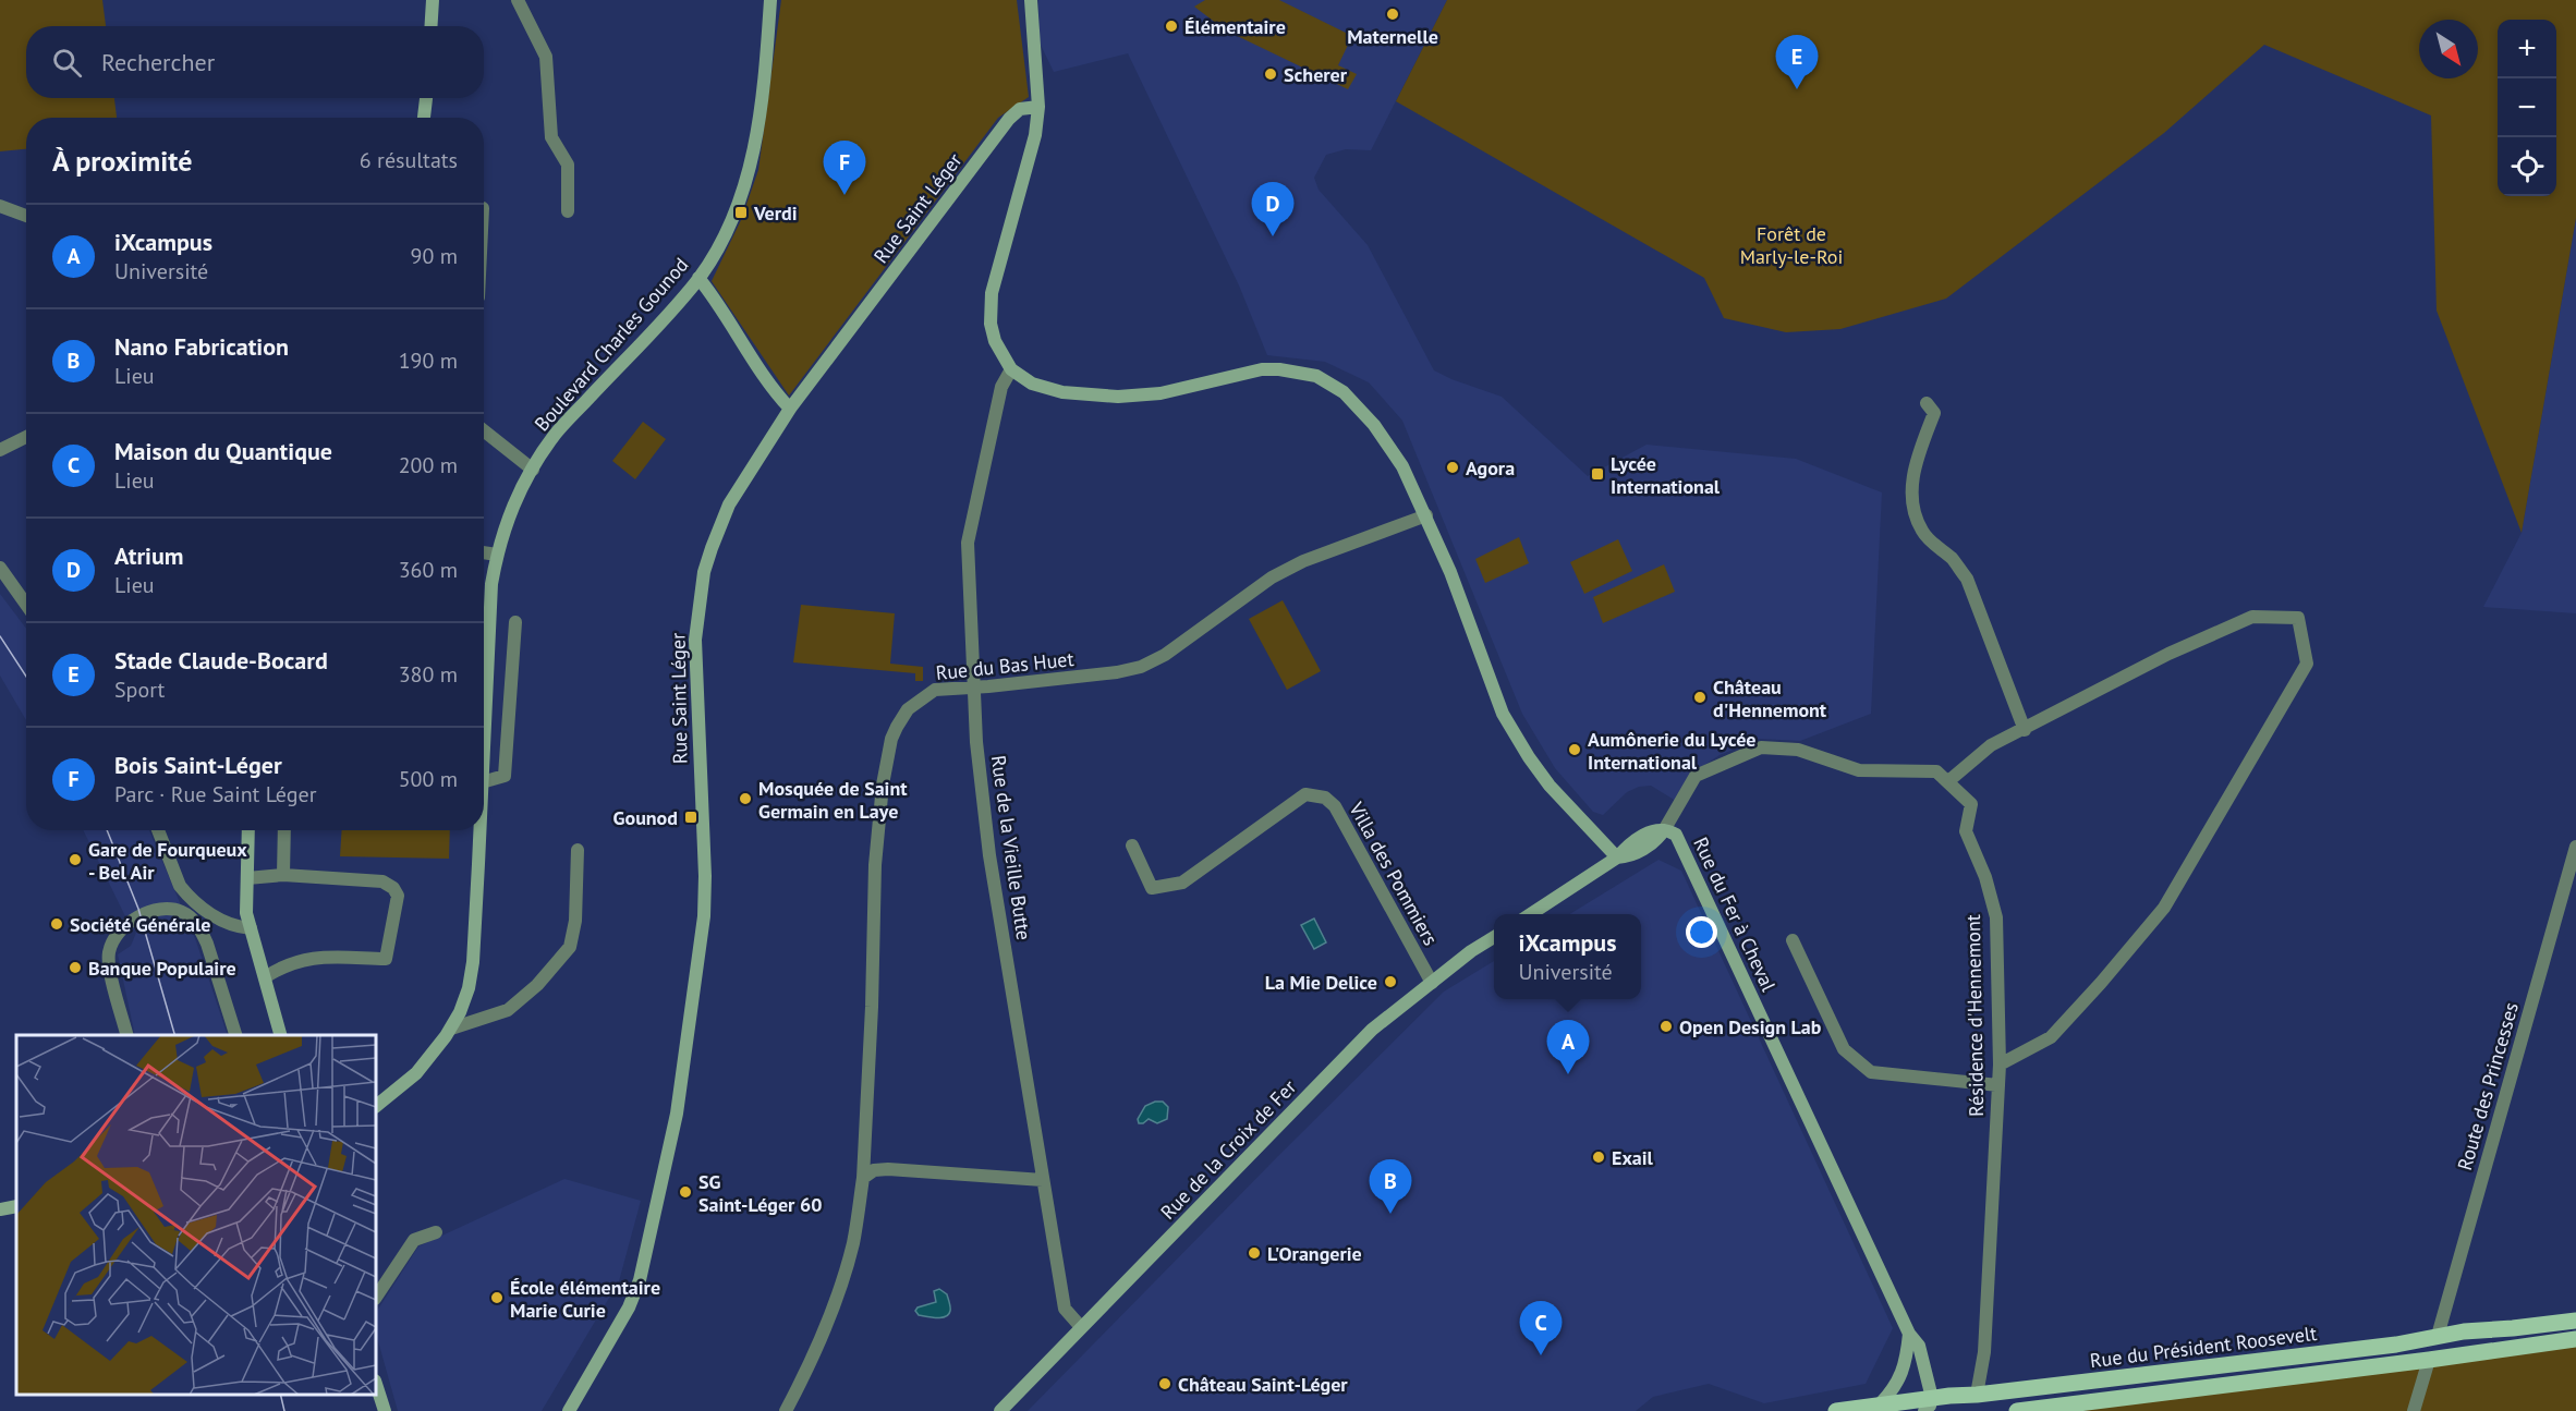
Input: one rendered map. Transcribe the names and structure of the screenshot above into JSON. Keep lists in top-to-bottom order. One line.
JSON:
{"streets":{"main road":["Rue du Président Roosevelt"],"street":["Rue Saint Léger","Boulevard Charles Gounod","Rue du Bas Huet","Rue de la Vieille Butte","Villa des Pommiers","Rue du Fer à Cheval","Résidence d'Hennemont","Route des Princesses","Rue de la Croix de Fer"]},"crossings":[["Rue du Bas Huet","Rue de la Vieille Butte"],["Rue de la Vieille Butte","Rue de la Croix de Fer"],["Villa des Pommiers","Rue de la Croix de Fer"],["Rue du Fer à Cheval","Résidence d'Hennemont"],["Résidence d'Hennemont","Rue du Président Roosevelt"],["Route des Princesses","Rue du Président Roosevelt"]],"parks":["Forêt de Marly-le-Roi"],"places":{"other":["Maternelle","Élémentaire","Scherer","Agora","Château d'Hennemont","Aumônerie du Lycée International","Mosquée de Saint Germain en Laye","Gare de Fourqueux - Bel Air","Société Générale","Banque Populaire","La Mie Delice","Open Design Lab","Exail","SG Saint-Léger 60","L'Orangerie","École élémentaire Marie Curie","Château Saint-Léger"],"transit":["Verdi","Lycée International","Gounod"]},"north":"bottom right","page":{"map_buttons":["+","−"],"search":"Rechercher","pins":["E","F","D","A","B","C"],"heading":["À proximité","6 résultats"],"list":[{"mark":"A","name":"iXcampus","note":"Université","value":"90 m"},{"mark":"B","name":"Nano Fabrication","note":"Lieu","value":"190 m"},{"mark":"C","name":"Maison du Quantique","note":"Lieu","value":"200 m"},{"mark":"D","name":"Atrium","note":"Lieu","value":"360 m"},{"mark":"E","name":"Stade Claude-Bocard","note":"Sport","value":"380 m"},{"mark":"F","name":"Bois Saint-Léger","note":"Parc · Rue Saint Léger","value":"500 m"}],"popup":["iXcampus","Université"]}}
